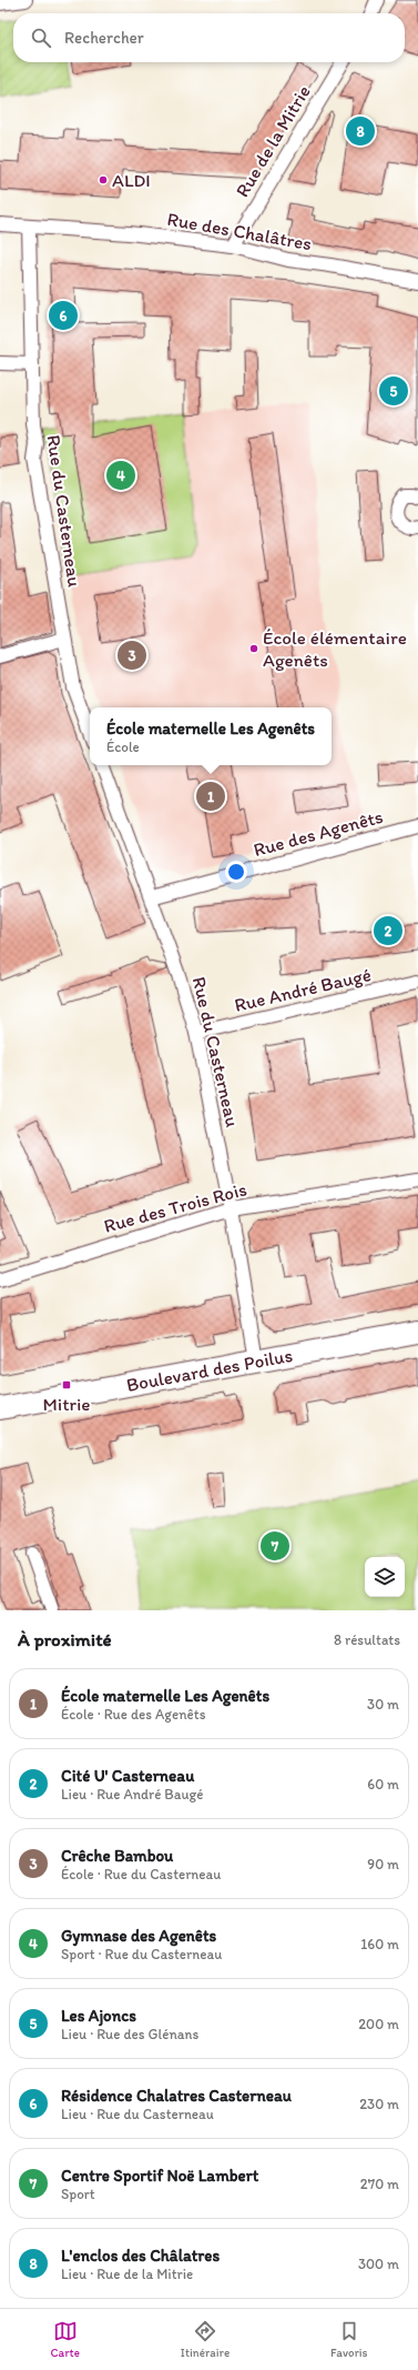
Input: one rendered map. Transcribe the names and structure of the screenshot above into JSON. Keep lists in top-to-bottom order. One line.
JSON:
{"streets":{"main road":["Boulevard des Poilus"],"street":["Rue de la Mitrie","Rue des Chalâtres","Rue du Casterneau","Rue des Agenêts","Rue André Baugé","Rue des Trois Rois"]},"crossings":[["Rue de la Mitrie","Rue des Chalâtres"],["Rue des Chalâtres","Rue du Casterneau"],["Rue du Casterneau","Rue des Agenêts"],["Rue du Casterneau","Rue André Baugé"],["Rue du Casterneau","Rue des Trois Rois"],["Rue du Casterneau","Boulevard des Poilus"]],"places":{"other":["ALDI","École élémentaire Agenêts"],"transit":["Mitrie"]},"page":{"search":"Rechercher","pins":["8","6","5","4","3","1","2","7"],"popup":["École maternelle Les Agenêts","École"],"heading":["À proximité","8 résultats"],"list":[{"mark":"1","name":"École maternelle Les Agenêts","note":"École · Rue des Agenêts","value":"30 m"},{"mark":"2","name":"Cité U' Casterneau","note":"Lieu · Rue André Baugé","value":"60 m"},{"mark":"3","name":"Crêche Bambou","note":"École · Rue du Casterneau","value":"90 m"},{"mark":"4","name":"Gymnase des Agenêts","note":"Sport · Rue du Casterneau","value":"160 m"},{"mark":"5","name":"Les Ajoncs","note":"Lieu · Rue des Glénans","value":"200 m"},{"mark":"6","name":"Résidence Chalatres Casterneau","note":"Lieu · Rue du Casterneau","value":"230 m"},{"mark":"7","name":"Centre Sportif Noë Lambert","note":"Sport","value":"270 m"},{"mark":"8","name":"L'enclos des Châlatres","note":"Lieu · Rue de la Mitrie","value":"300 m"}],"nav":["Carte","Itinéraire","Favoris"]}}
